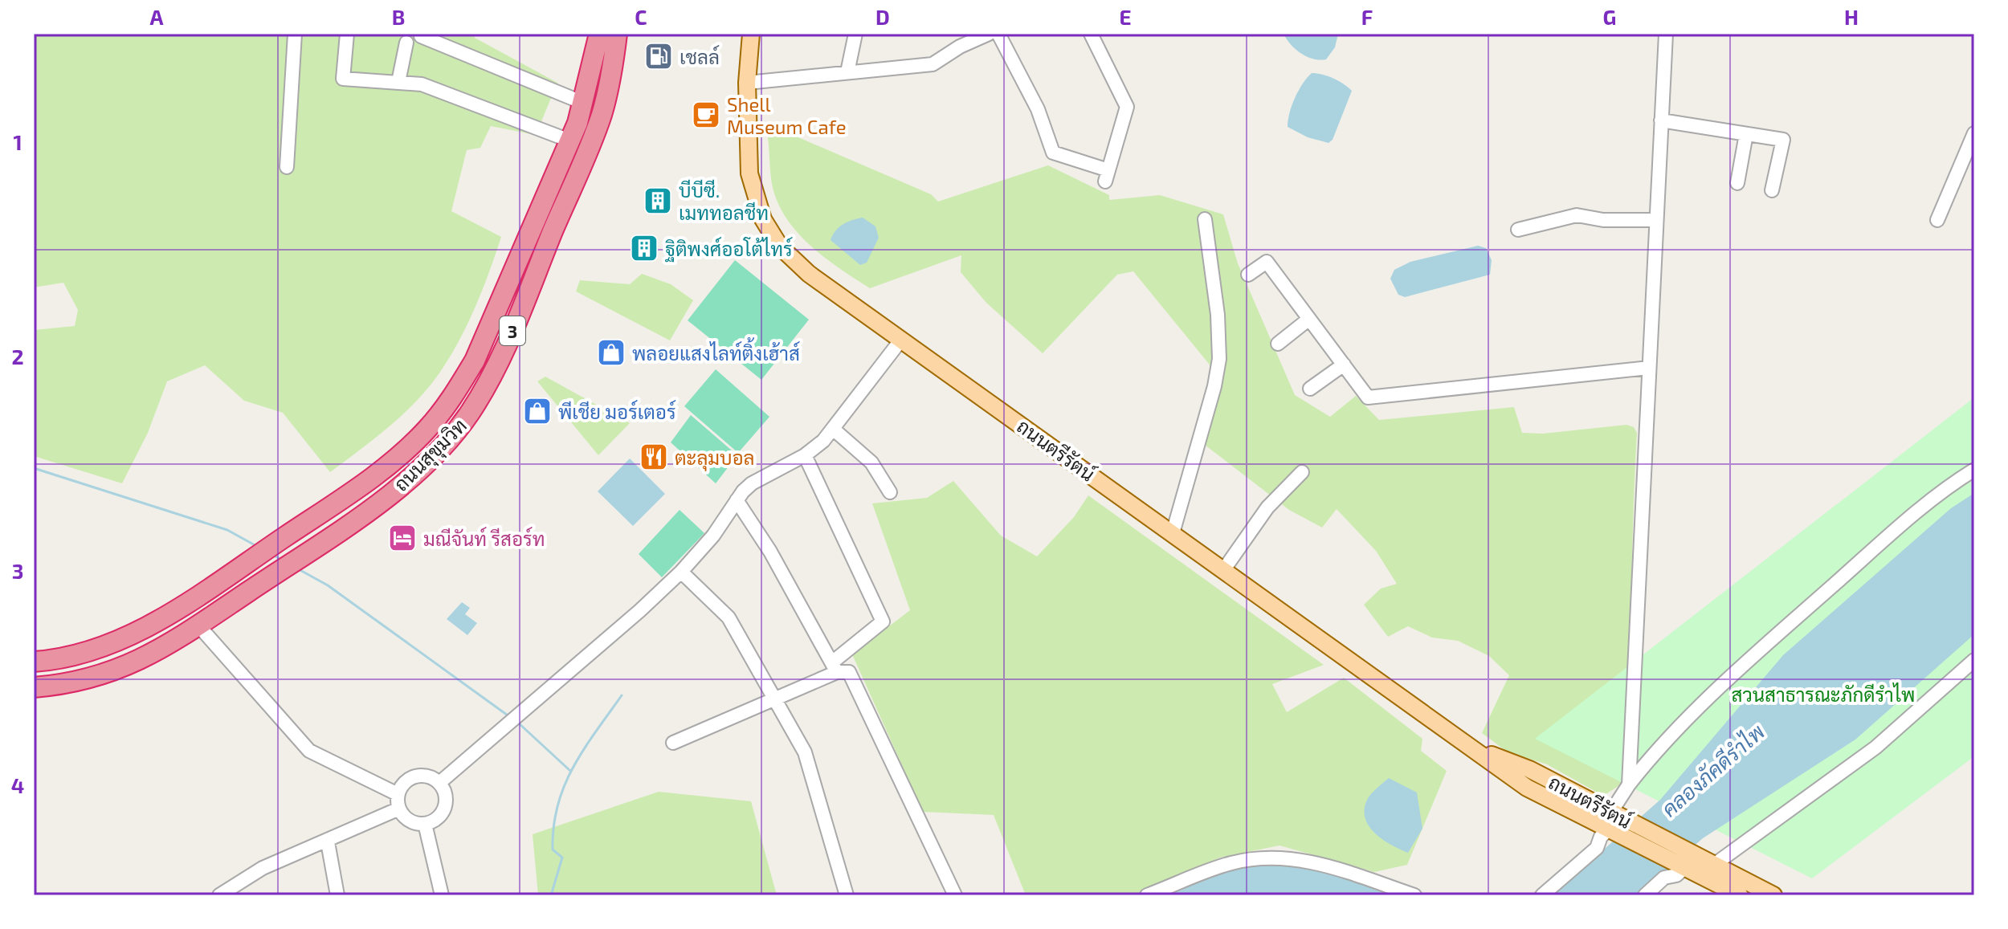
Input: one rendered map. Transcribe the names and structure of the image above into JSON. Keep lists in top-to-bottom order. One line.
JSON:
{"streets":{"highway":["3","ถนนสุขุมวิท"],"main road":["ถนนตรีรัตน์"]},"water":["คลองภัคดีรำไพ"],"parks":["สวนสาธารณะภักดีรำไพ"],"places":{"fuel station":["เชลล์"],"cafe":["Shell Museum Cafe"],"building":["บีบีซี. เมททอลชีท","ฐิติพงศ์ออโต้ไทร์"],"shop":["พลอยแสงไลท์ติ้งเฮ้าส์","พีเชีย มอร์เตอร์"],"restaurant":["ตะลุมบอล"],"hotel":["มณีจันท์ รีสอร์ท"]},"grid":{"columns":["A","B","C","D","E","F","G","H"],"rows":["1","2","3","4"]}}
